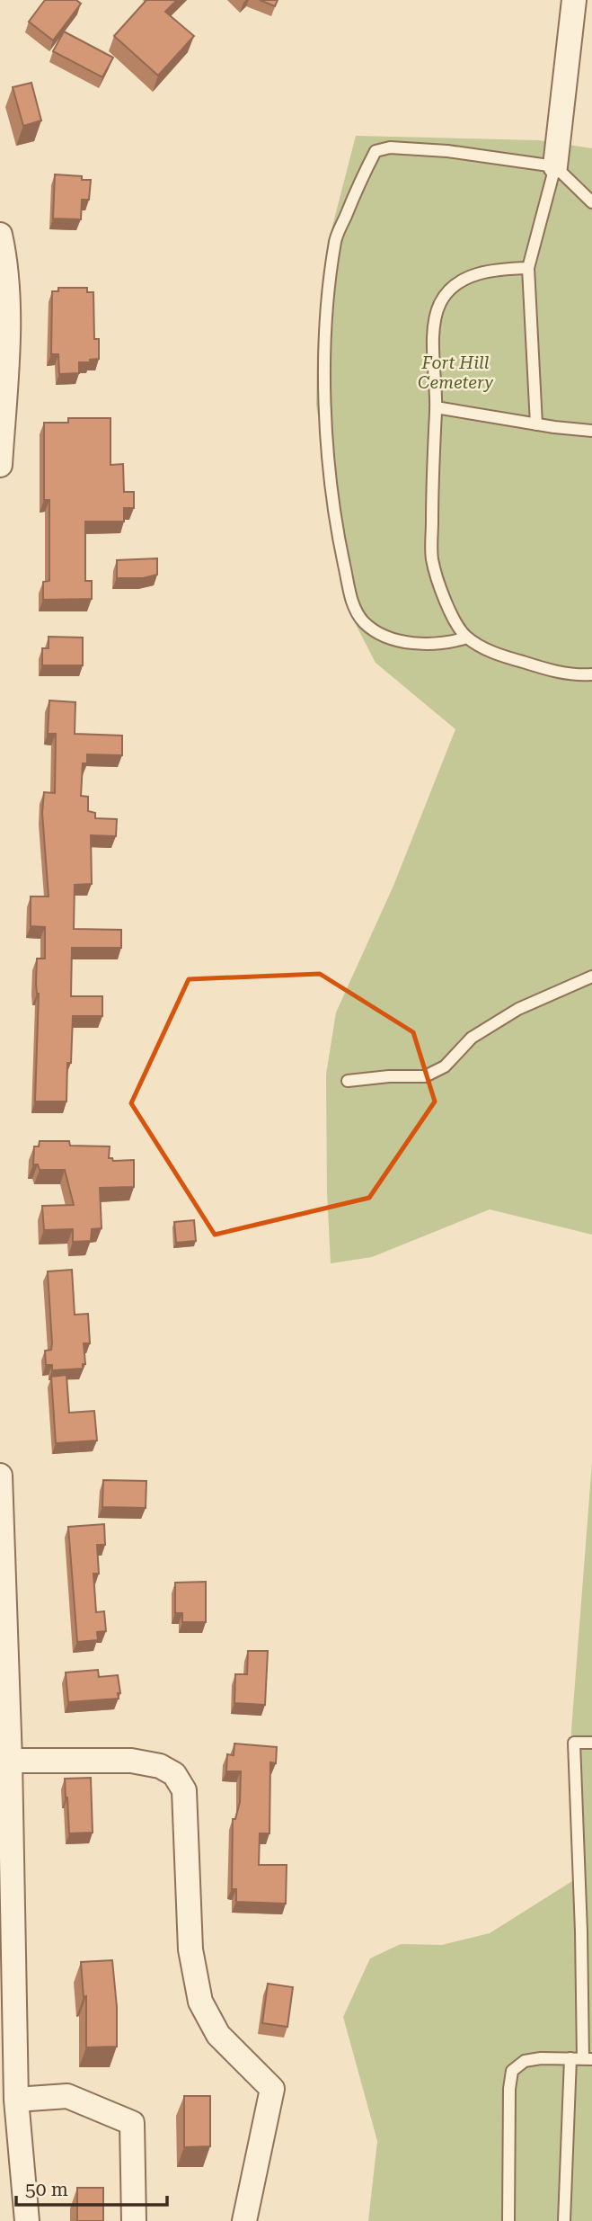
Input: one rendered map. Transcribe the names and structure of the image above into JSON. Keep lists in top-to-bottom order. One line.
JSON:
{"parks":["Fort Hill Cemetery"],"scale_bar":"50 m"}
